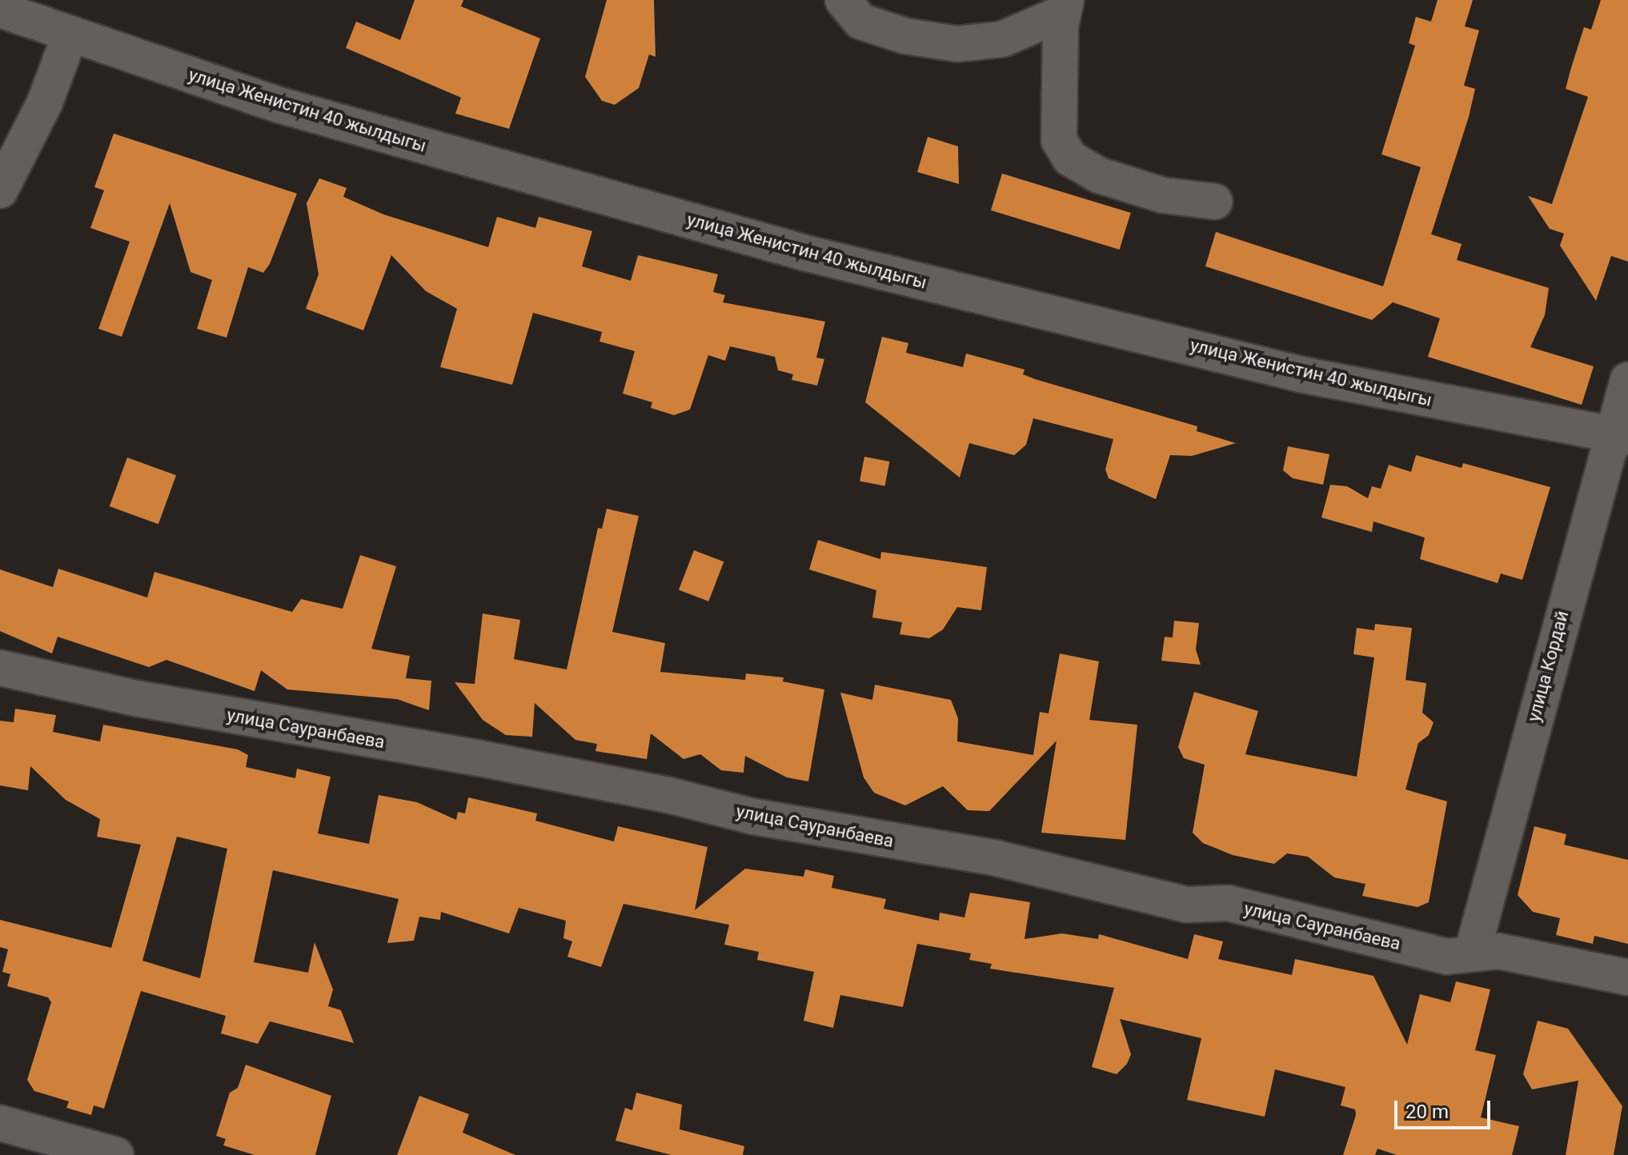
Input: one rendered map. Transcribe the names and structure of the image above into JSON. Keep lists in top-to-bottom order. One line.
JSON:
{"streets":{"street":["улица Женистин 40 жылдыгы","улица Кордай","улица Сауранбаева"]},"crossings":[["улица Женистин 40 жылдыгы","улица Кордай"],["улица Кордай","улица Сауранбаева"]],"scale_bar":"20 m"}
